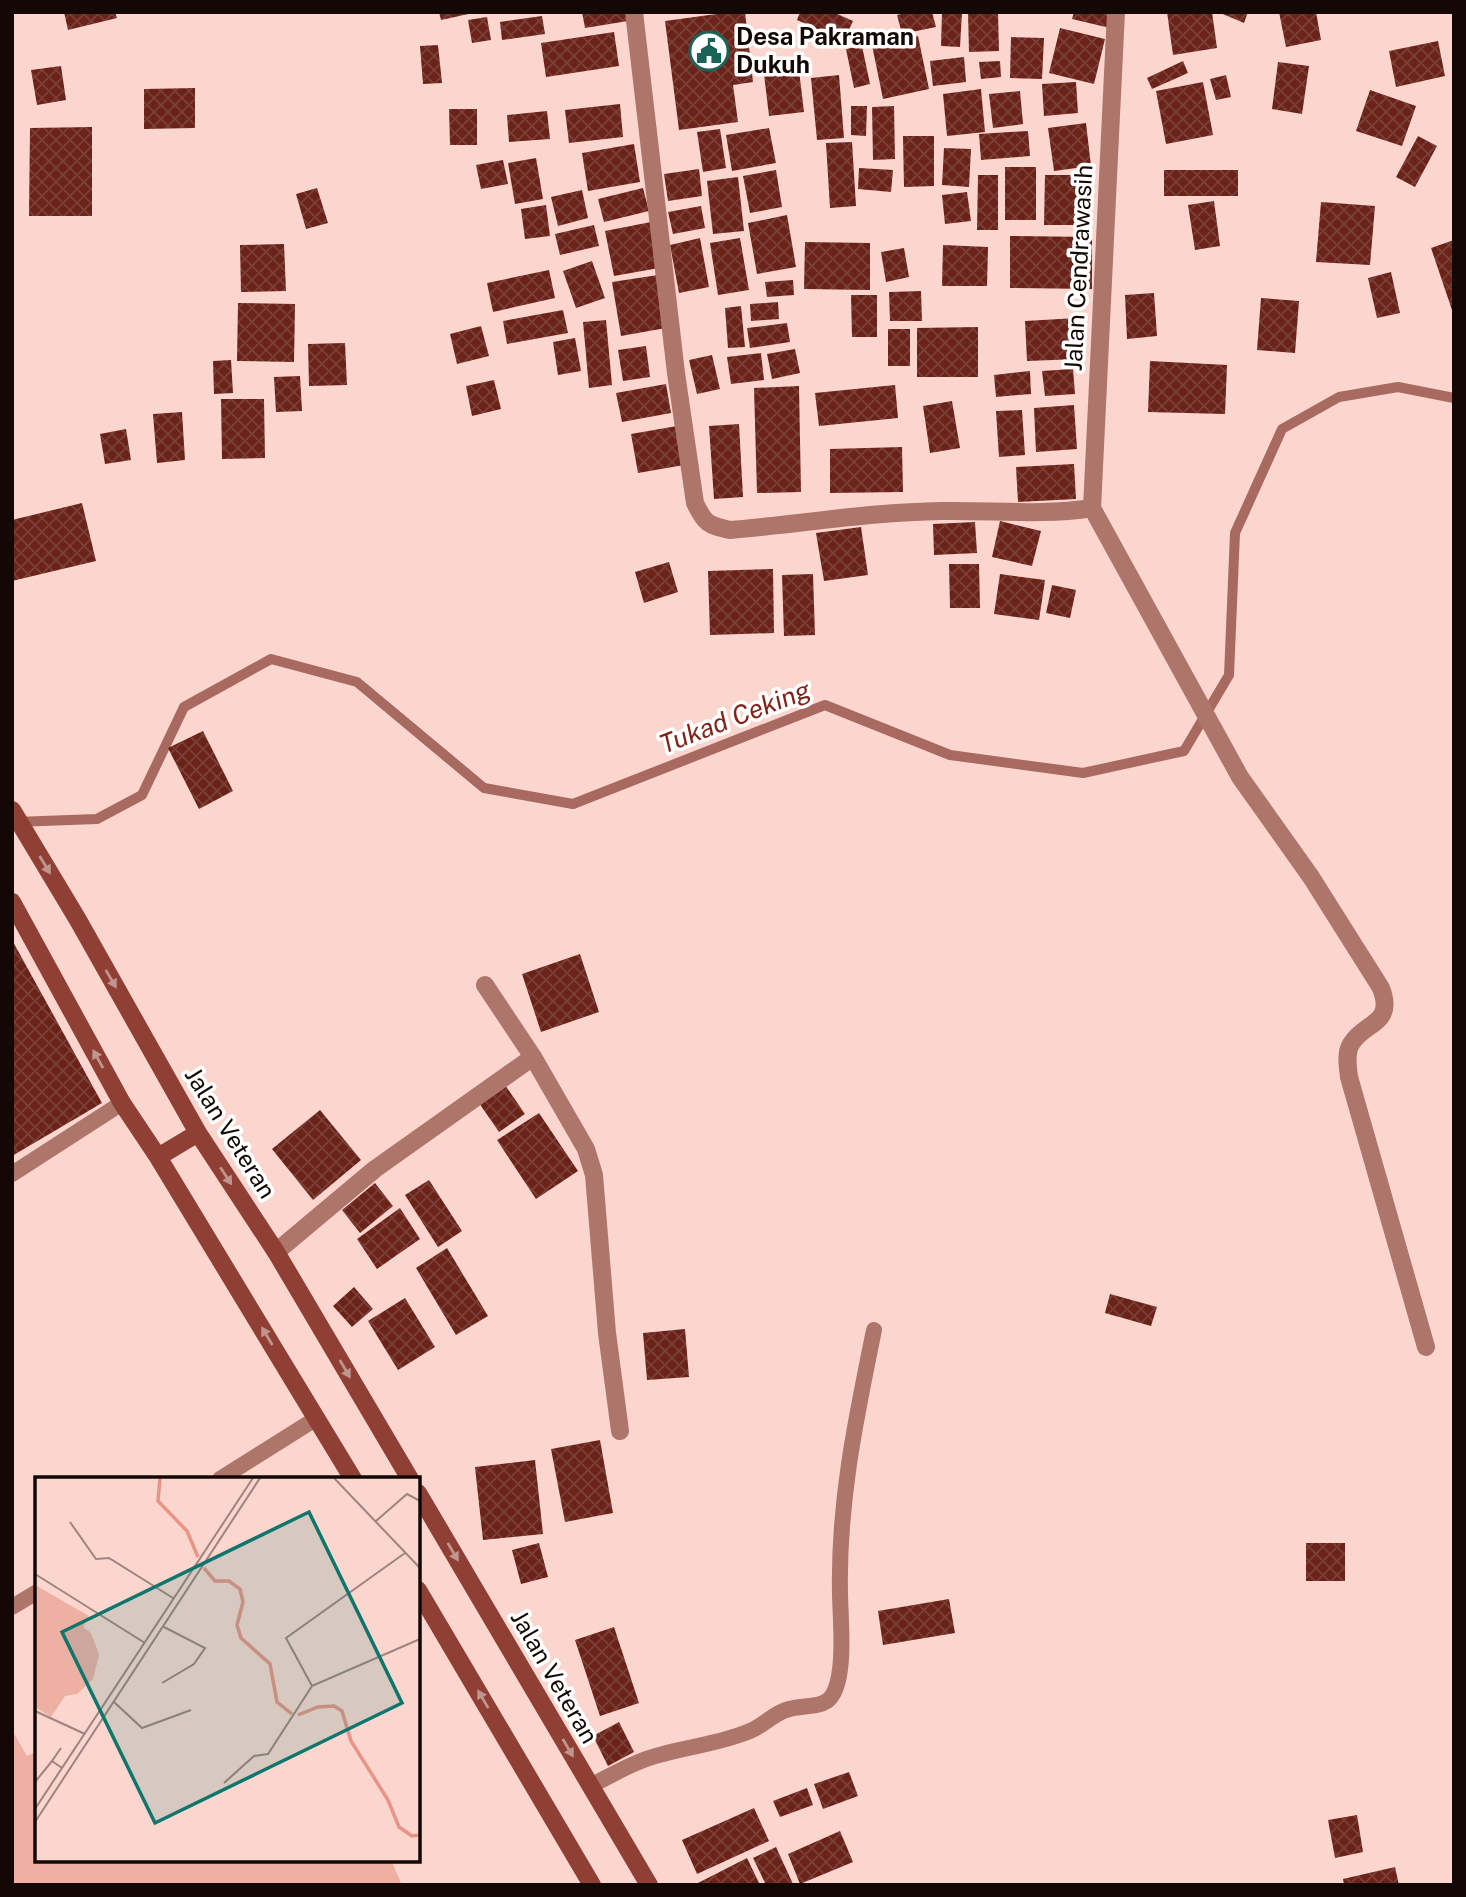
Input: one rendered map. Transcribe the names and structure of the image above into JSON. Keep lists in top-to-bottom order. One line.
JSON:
{"streets":{"main road":["Jalan Veteran"],"street":["Jalan Cendrawasih"]},"water":["Tukad Ceking"],"places":{"public building":["Desa Pakraman Dukuh"]}}
